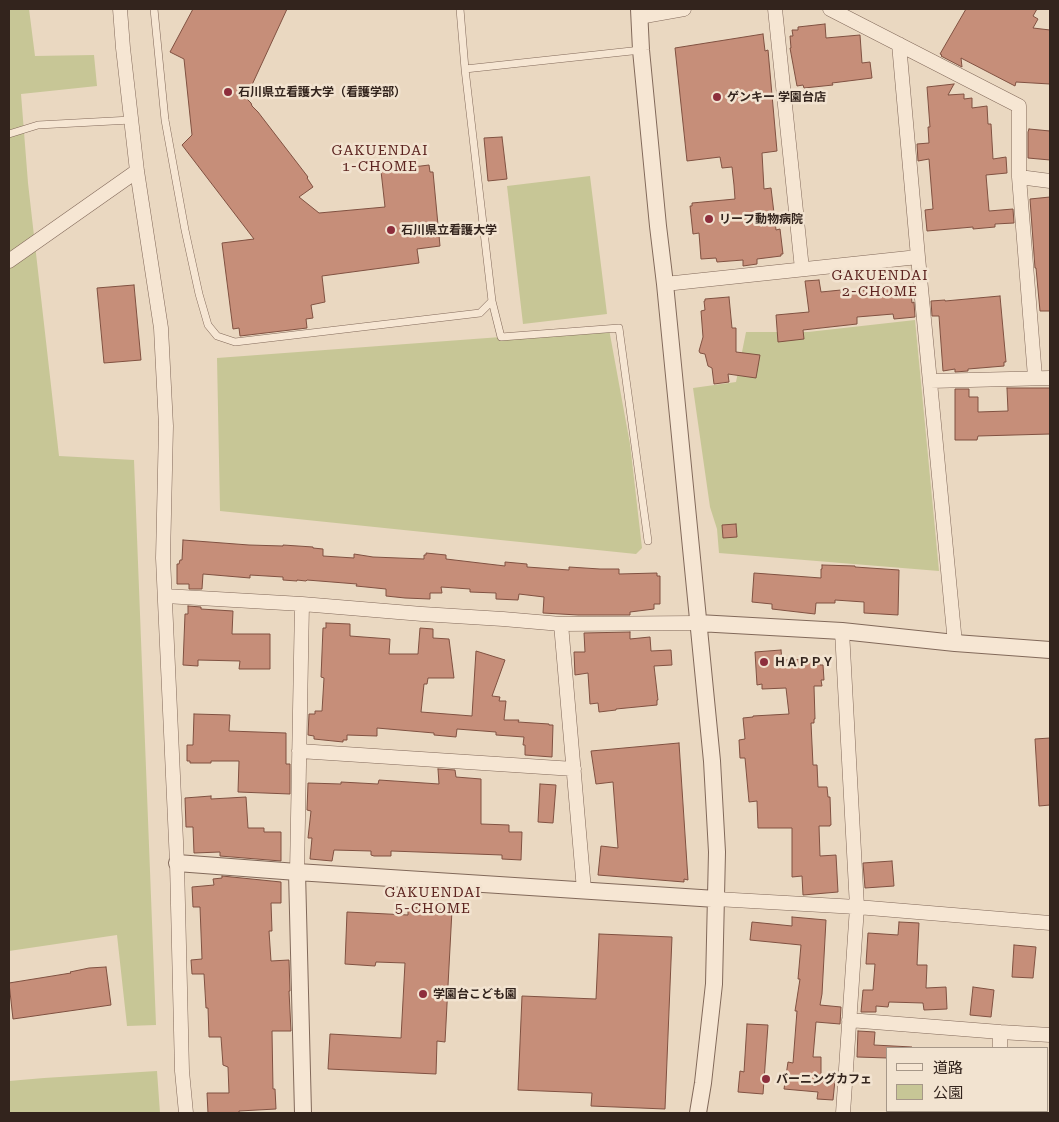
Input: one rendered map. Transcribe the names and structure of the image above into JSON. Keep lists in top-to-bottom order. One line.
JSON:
{"districts":["GAKUENDAI 1-CHOME","GAKUENDAI 2-CHOME","GAKUENDAI 5-CHOME"],"places":["石川県立看護大学（看護学部）","ゲンキー 学園台店","リーフ動物病院","石川県立看護大学","ＨＡＰＰＹ","学園台こども園","バーニングカフェ"],"legend":["道路","公園"]}
